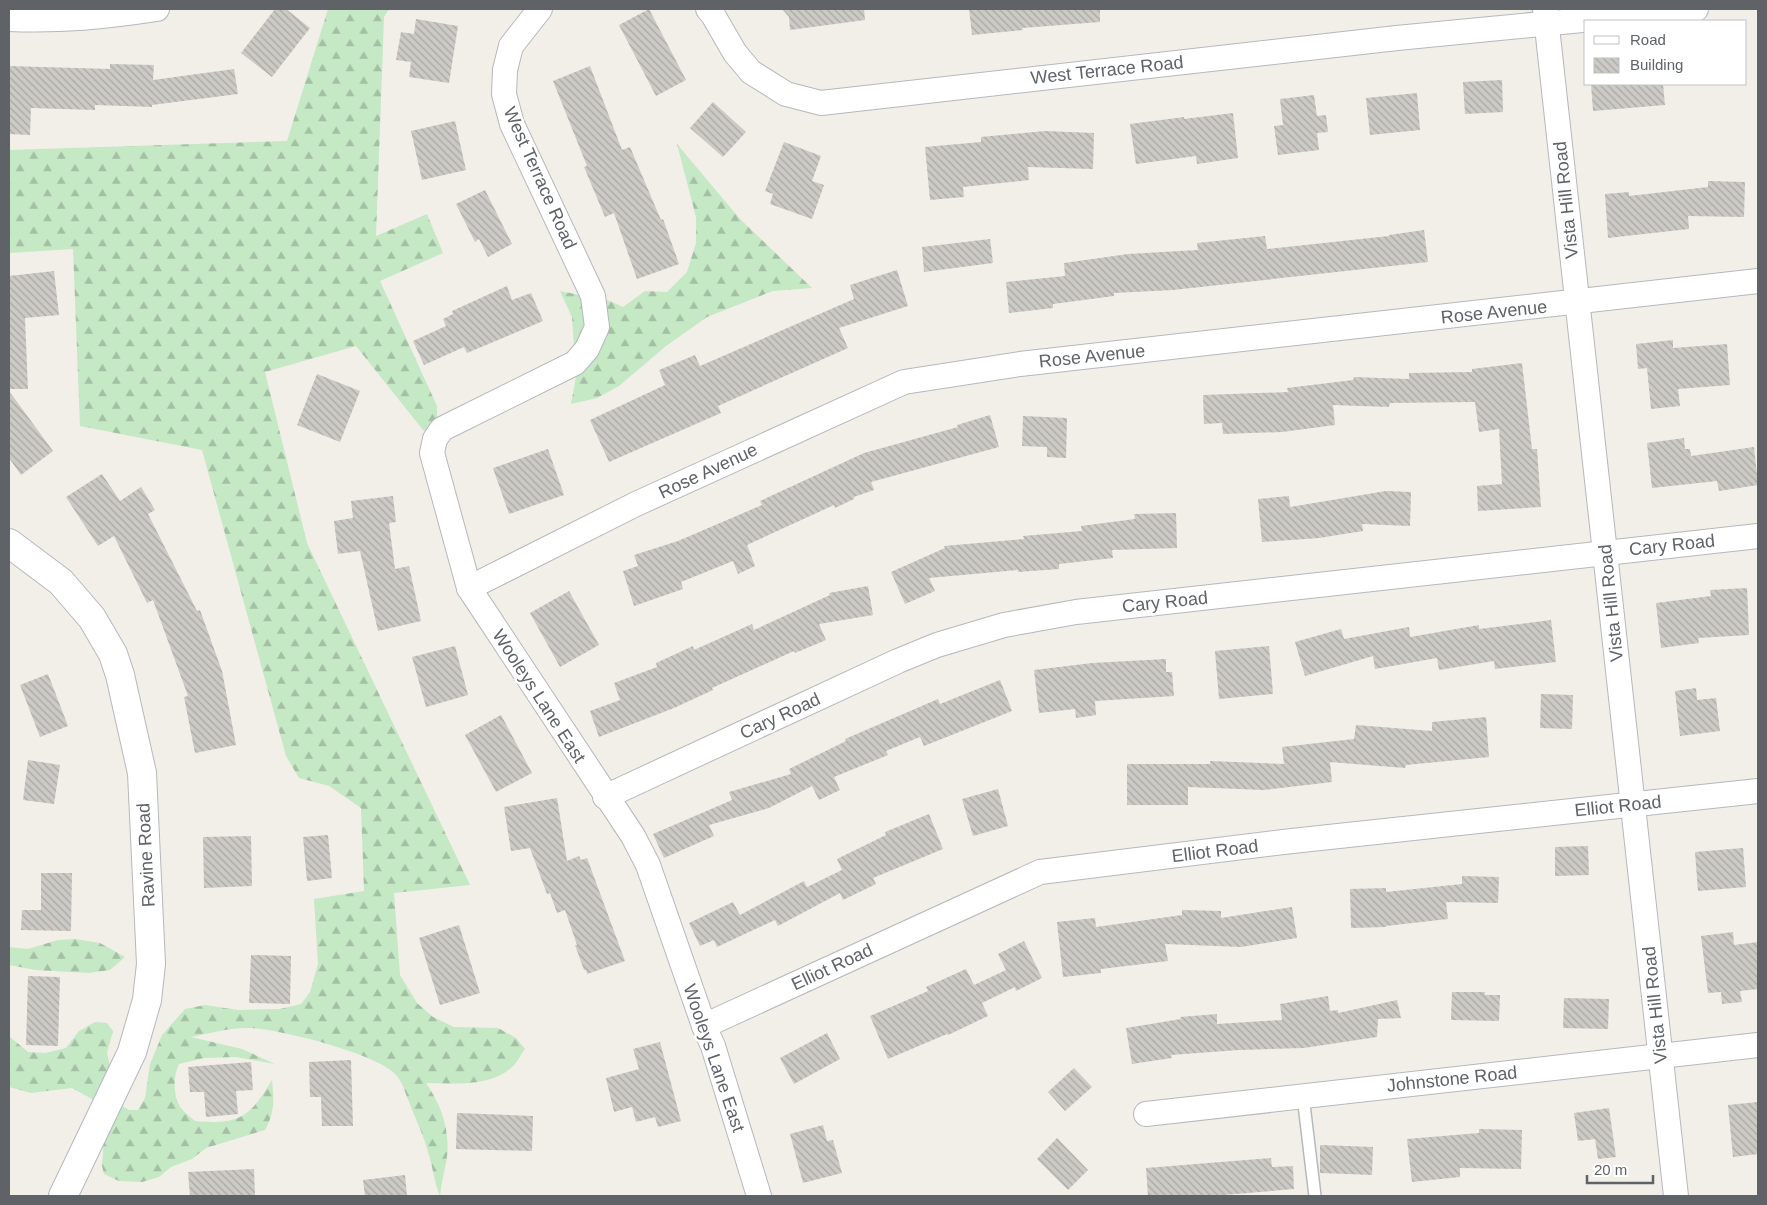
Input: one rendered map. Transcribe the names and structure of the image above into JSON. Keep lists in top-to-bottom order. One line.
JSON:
{"streets":{"street":["West Terrace Road","Vista Hill Road","Rose Avenue","Cary Road","Wooleys Lane East","Elliot Road","Ravine Road","Johnstone Road"]},"crossings":[["West Terrace Road","Vista Hill Road"],["West Terrace Road","Wooleys Lane East"],["Vista Hill Road","Rose Avenue"],["Vista Hill Road","Cary Road"],["Vista Hill Road","Elliot Road"],["Vista Hill Road","Johnstone Road"],["Rose Avenue","Wooleys Lane East"],["Cary Road","Wooleys Lane East"],["Wooleys Lane East","Elliot Road"]],"legend":["Road","Building"],"scale_bar":"20 m"}
